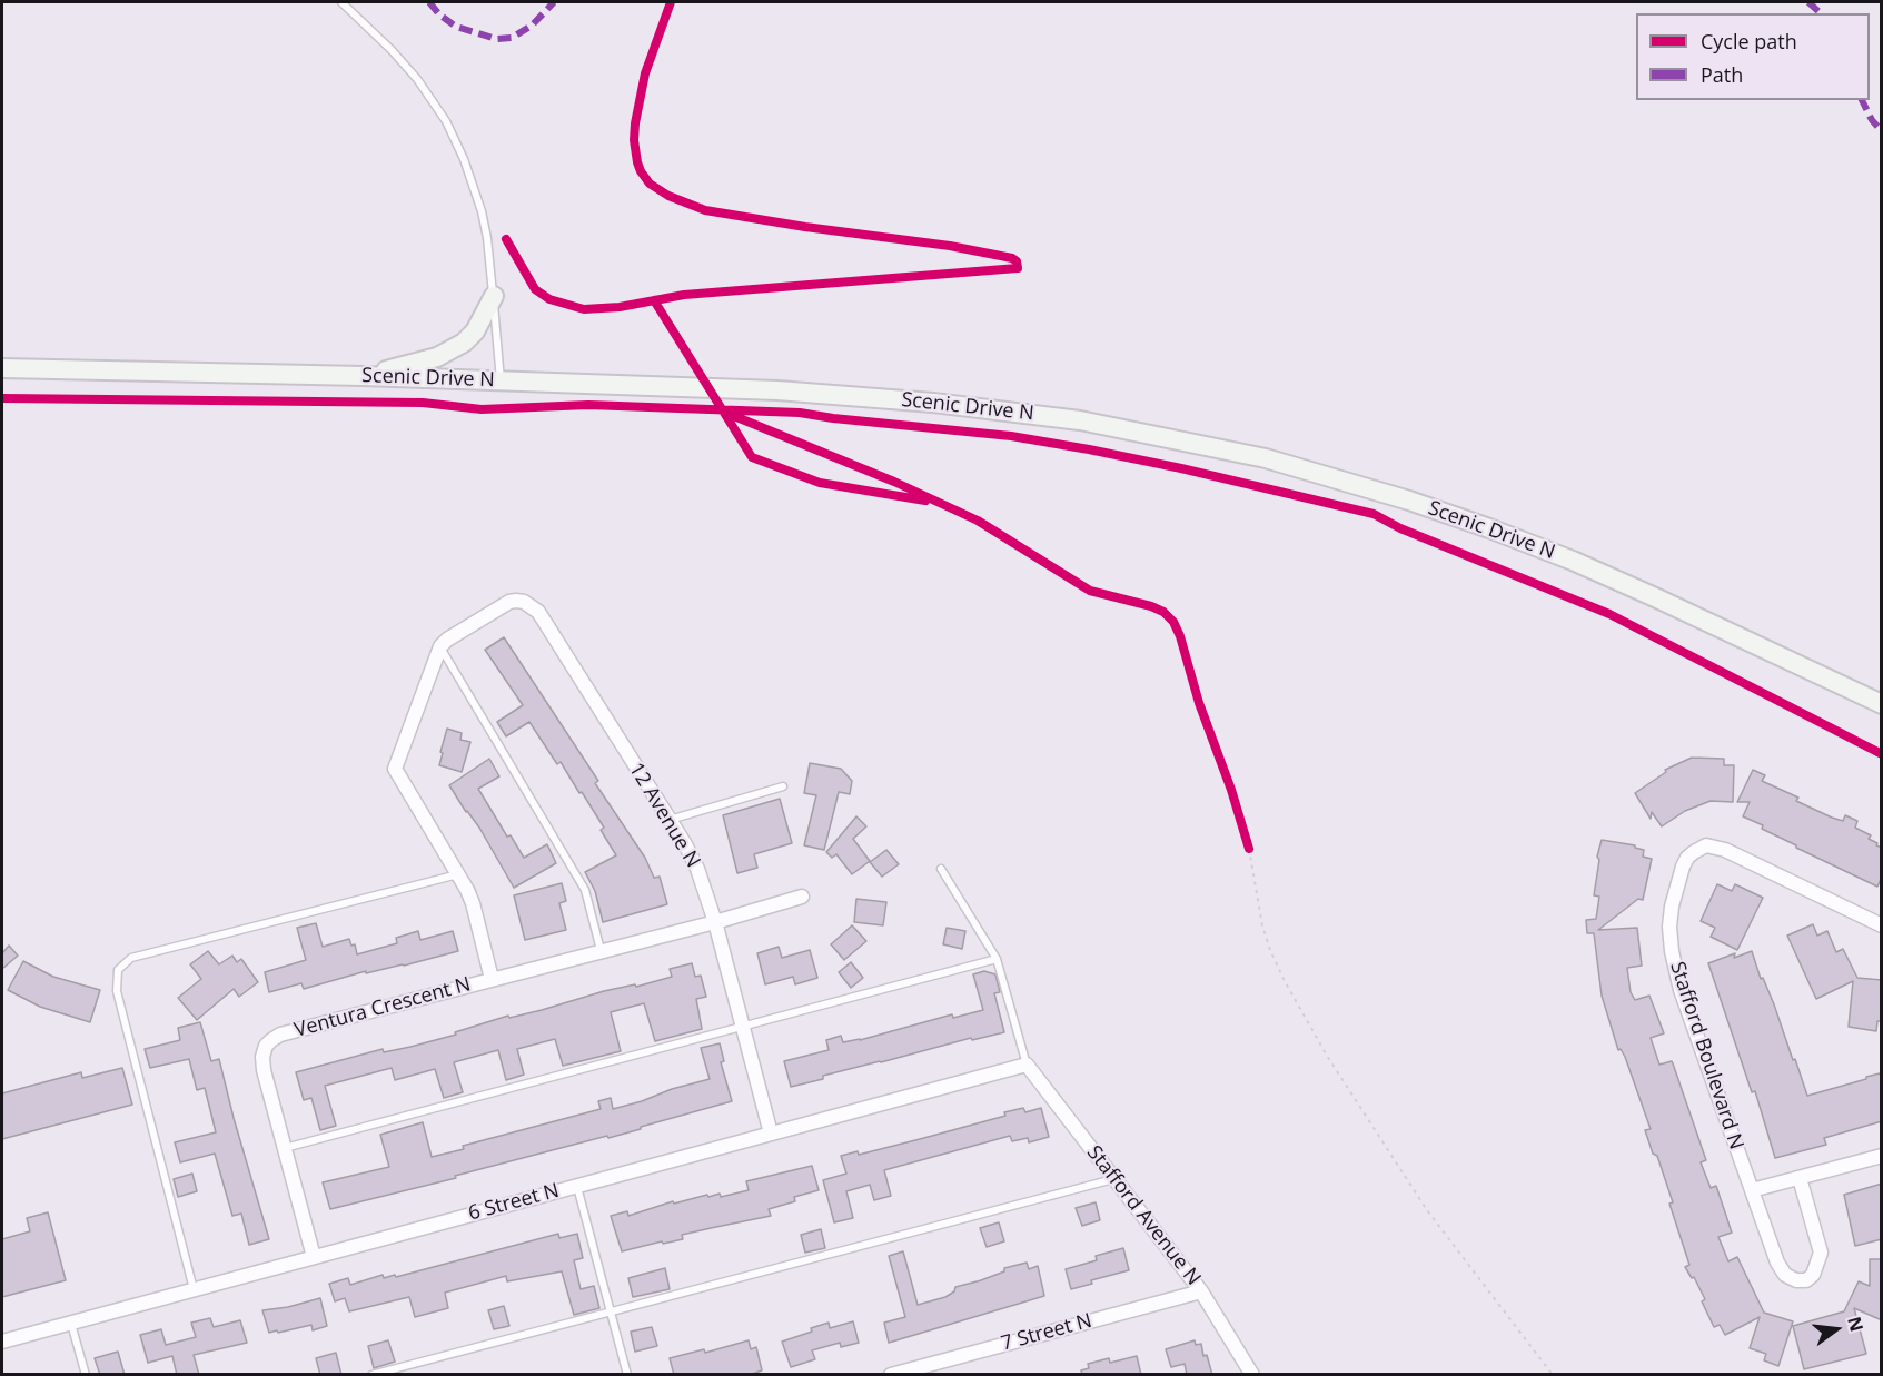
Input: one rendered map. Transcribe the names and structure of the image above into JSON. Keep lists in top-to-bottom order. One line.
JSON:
{"streets":{"main road":["Scenic Drive N"],"street":["12 Avenue N","Ventura Crescent N","Stafford Boulevard N","6 Street N","Stafford Avenue N","7 Street N"]},"crossings":[["12 Avenue N","Ventura Crescent N"],["12 Avenue N","6 Street N"],["Ventura Crescent N","6 Street N"],["6 Street N","Stafford Avenue N"],["Stafford Avenue N","7 Street N"]],"legend":["Cycle path","Path"],"north":"right"}
